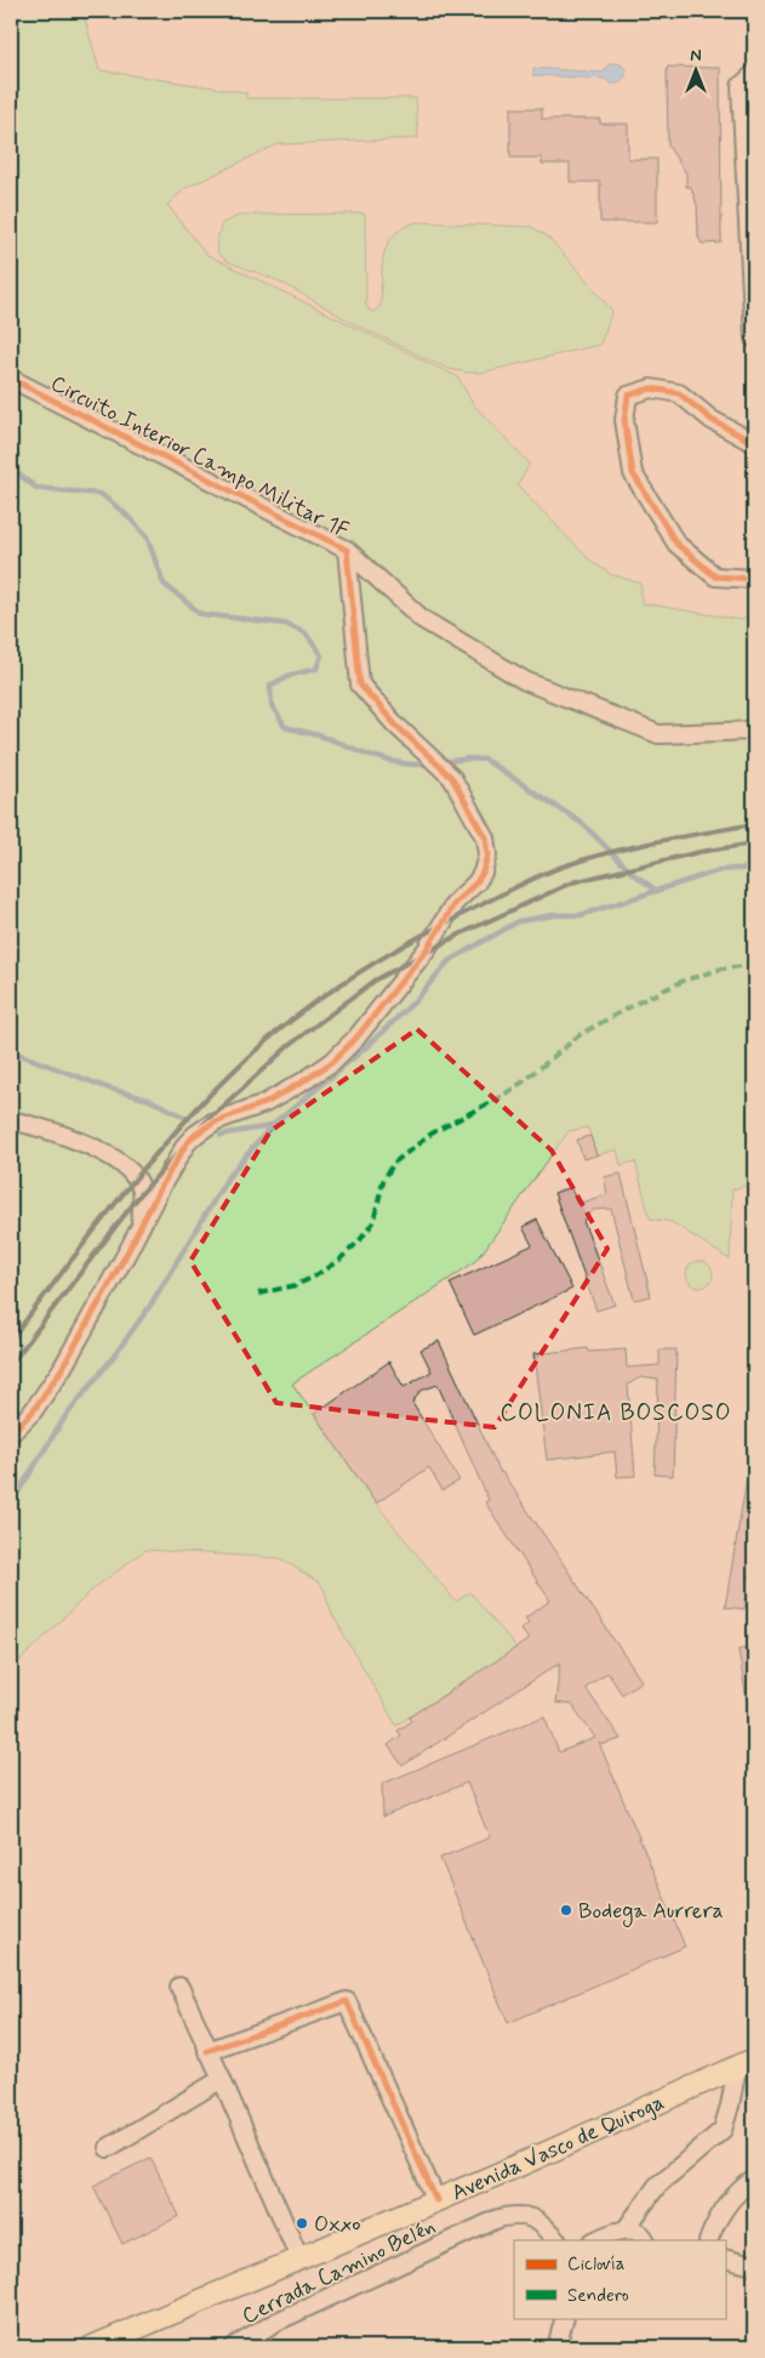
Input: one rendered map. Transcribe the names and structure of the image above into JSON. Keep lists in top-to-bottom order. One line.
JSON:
{"streets":{"main road":["Avenida Vasco de Quiroga"],"street":["Circuito Interior Campo Militar 1F","Cerrada Camino Belén"]},"districts":["COLONIA BOSCOSO"],"places":["Bodega Aurrera","Oxxo"],"legend":["Ciclovía","Sendero"],"north":"top"}
